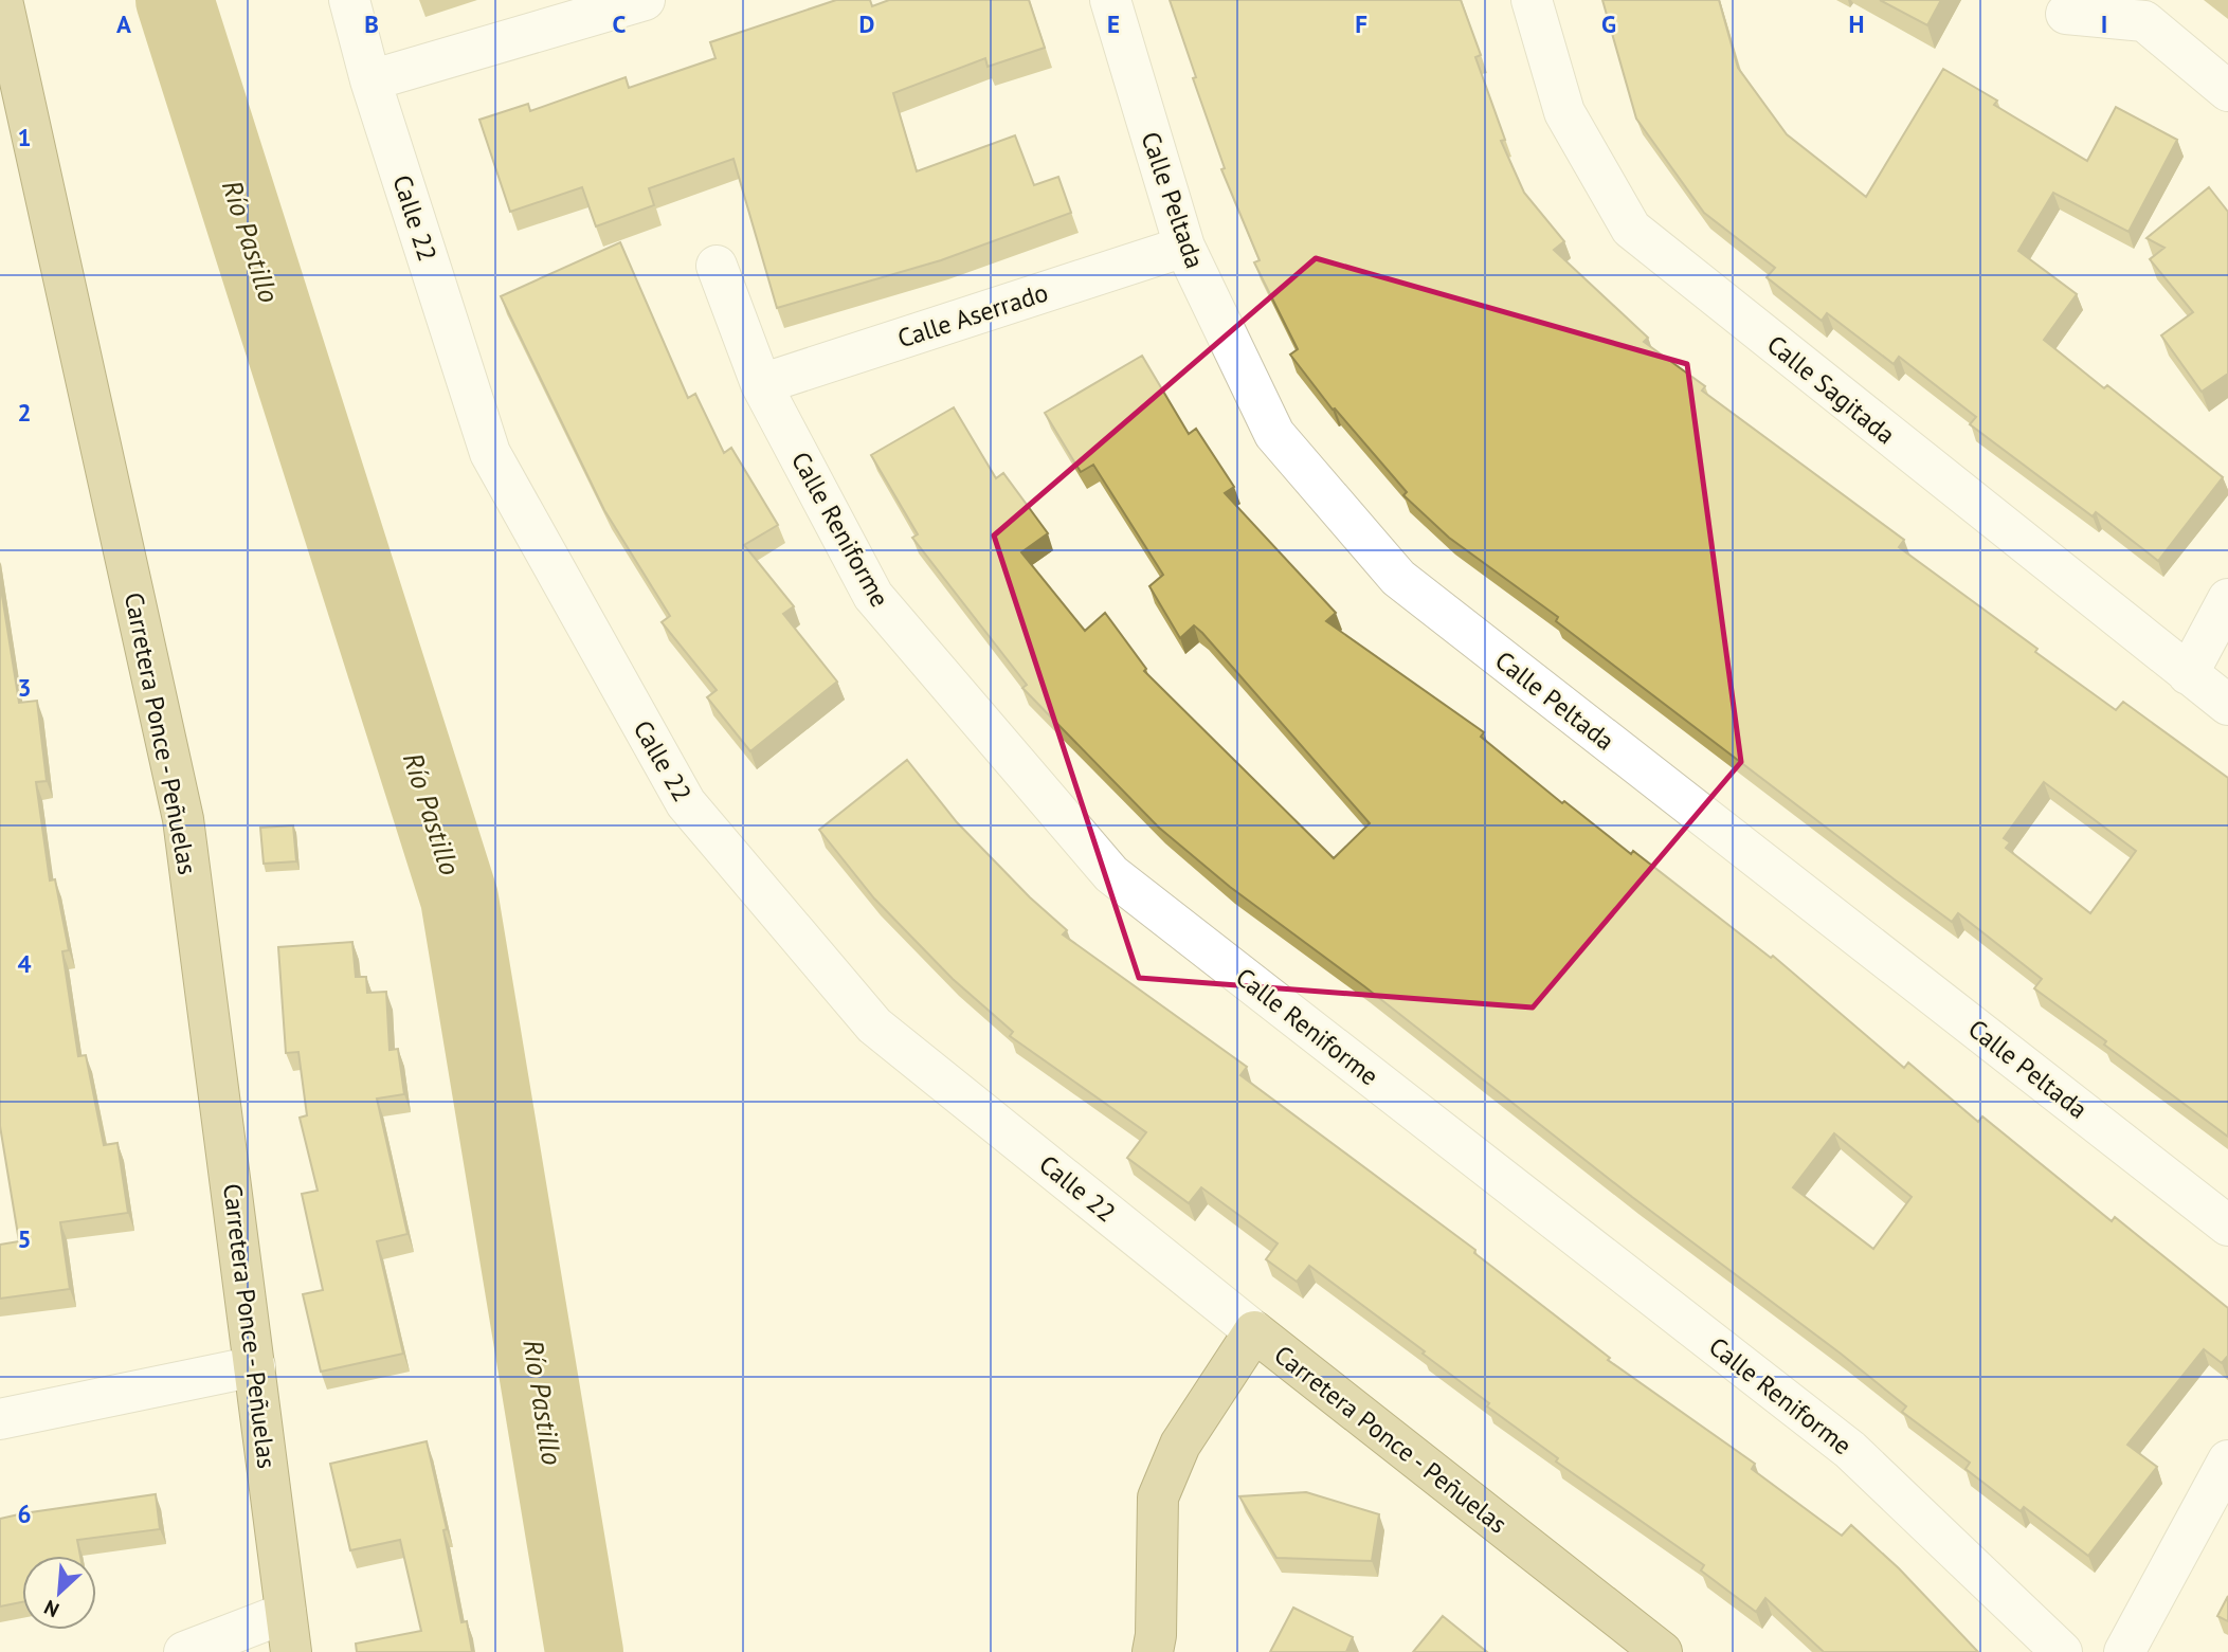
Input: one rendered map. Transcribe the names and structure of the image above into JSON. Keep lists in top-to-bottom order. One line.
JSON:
{"streets":{"main road":["Carretera Ponce - Peñuelas"],"street":["Calle Peltada","Calle 22","Calle Aserrado","Calle Sagitada","Calle Reniforme"]},"crossings":[["Calle Peltada","Calle Aserrado"],["Calle 22","Carretera Ponce - Peñuelas"],["Calle Aserrado","Calle Reniforme"]],"water":["Río Pastillo"],"north":"bottom left","grid":{"columns":["A","B","C","D","E","F","G","H","I"],"rows":["1","2","3","4","5","6"]}}
